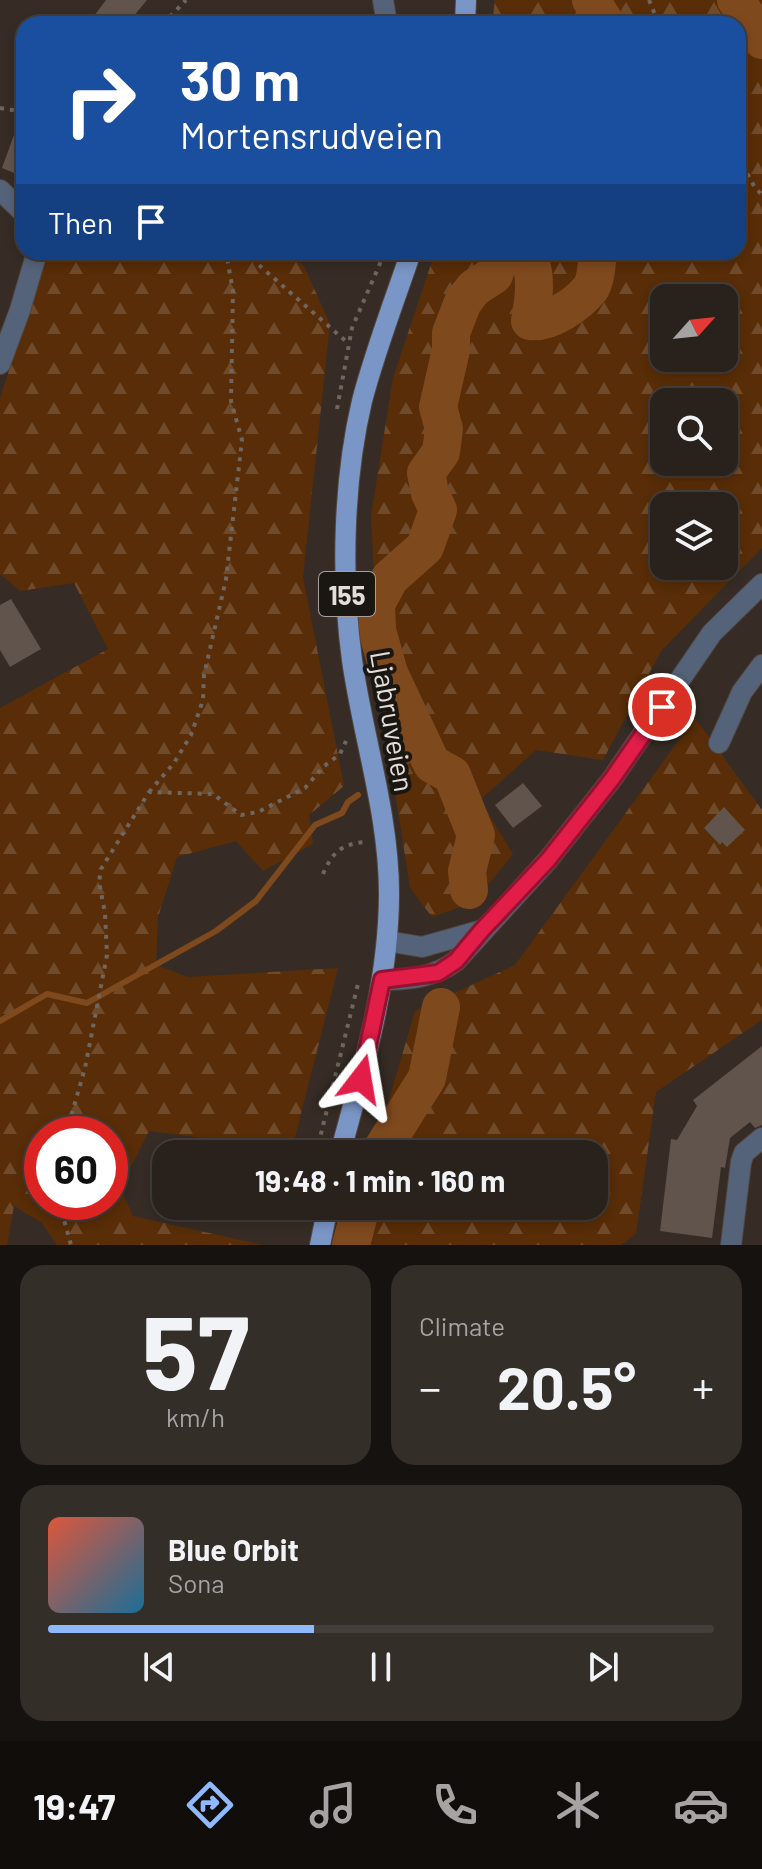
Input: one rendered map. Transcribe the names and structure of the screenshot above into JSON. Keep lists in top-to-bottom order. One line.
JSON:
{"streets":{"main road":["155","Ljabruveien"]},"north":"top right","page":{"turn":["30 m","Mortensrudveien"],"then":"Then","limit":"60","trip":"19:48 · 1 min · 160 m","tile":[["57","km/h"],"Climate"],"heat":["−","20.5°","+"],"song":["Blue Orbit","Sona"],"tabs":"19:47"}}
